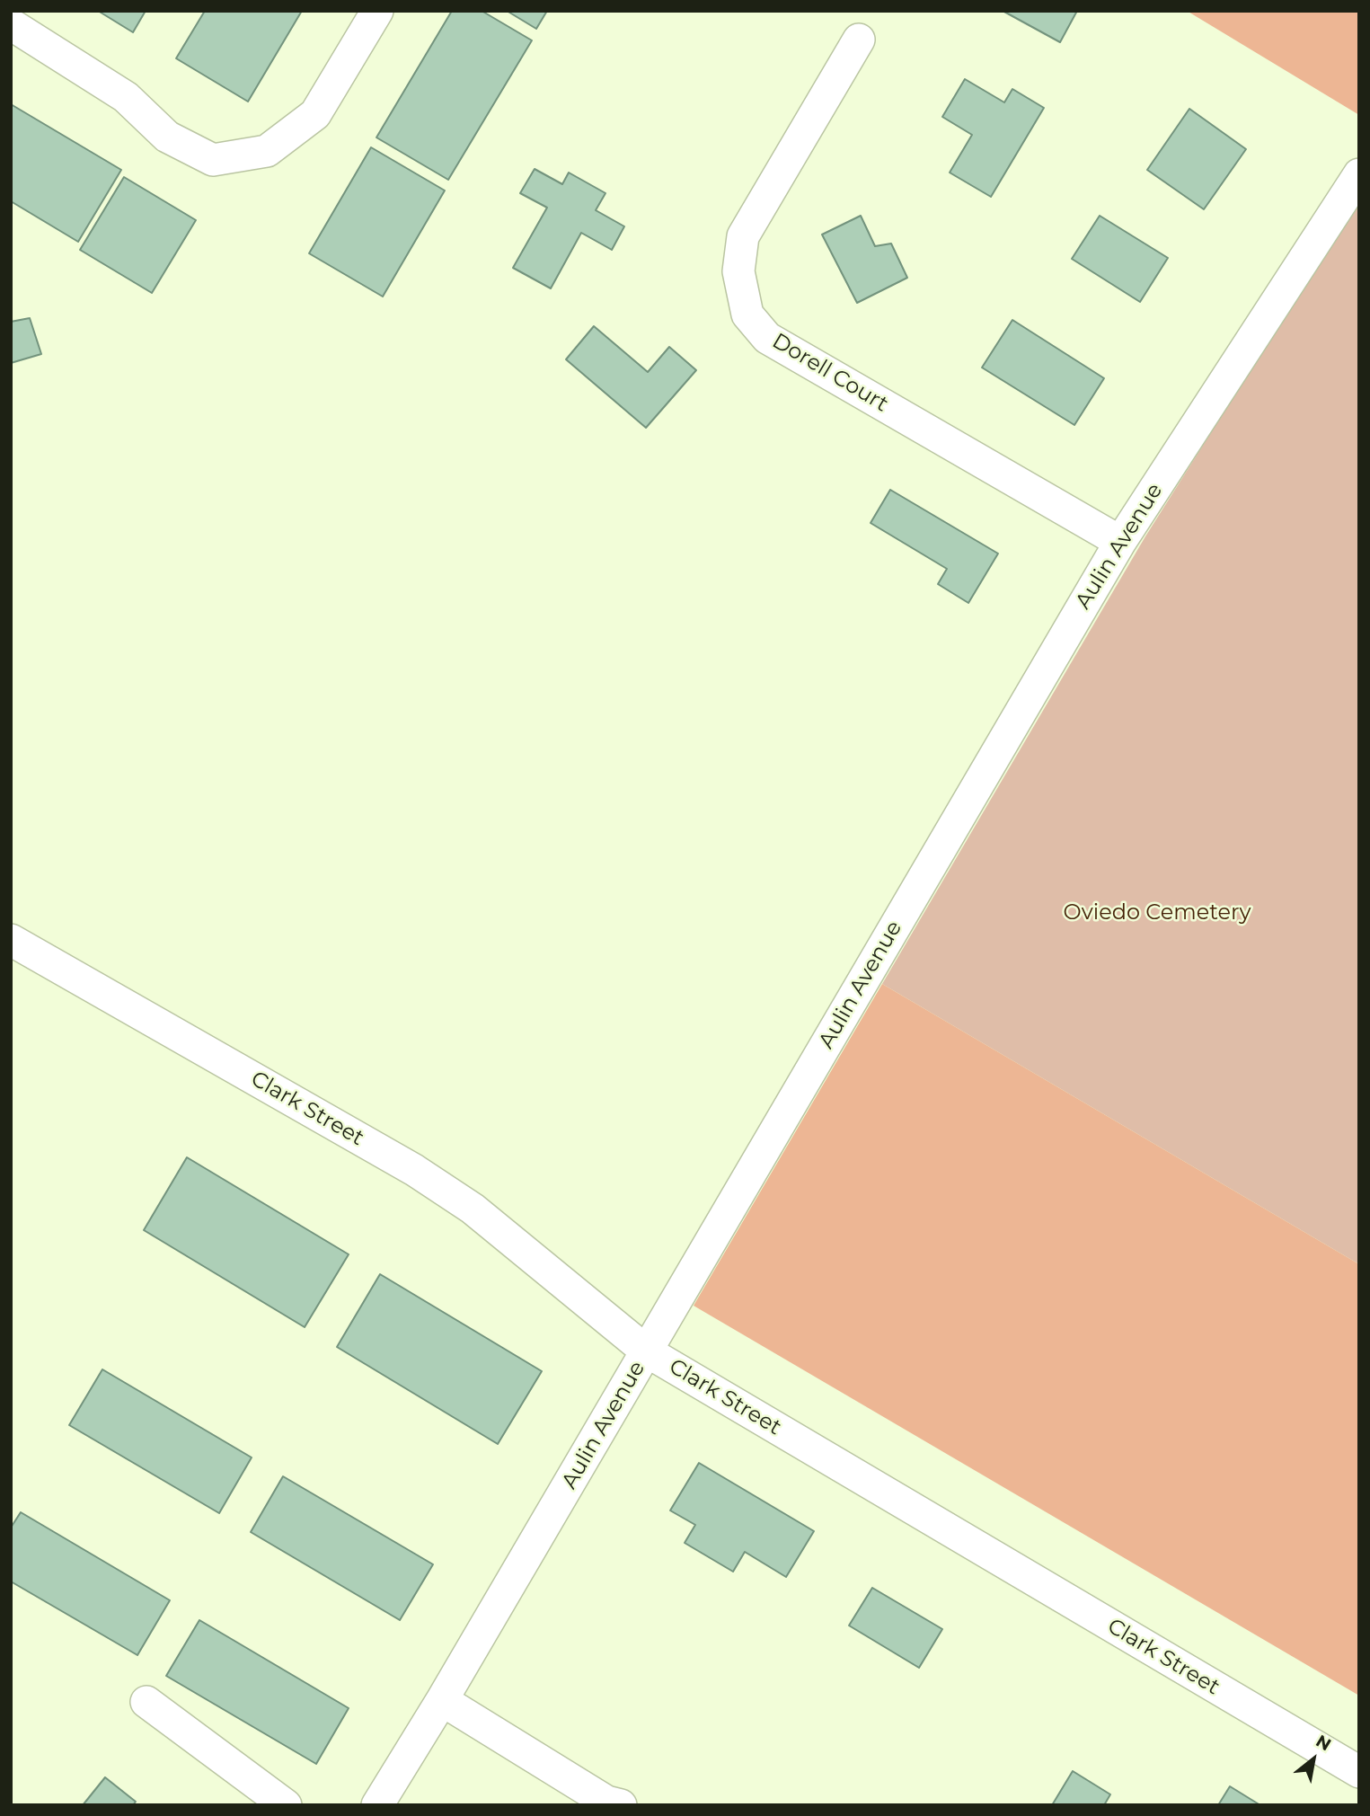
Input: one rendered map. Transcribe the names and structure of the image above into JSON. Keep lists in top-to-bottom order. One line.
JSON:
{"streets":{"street":["Dorell Court","Aulin Avenue","Clark Street"]},"crossings":[["Dorell Court","Aulin Avenue"],["Aulin Avenue","Clark Street"]],"parks":["Oviedo Cemetery"],"north":"top right"}
